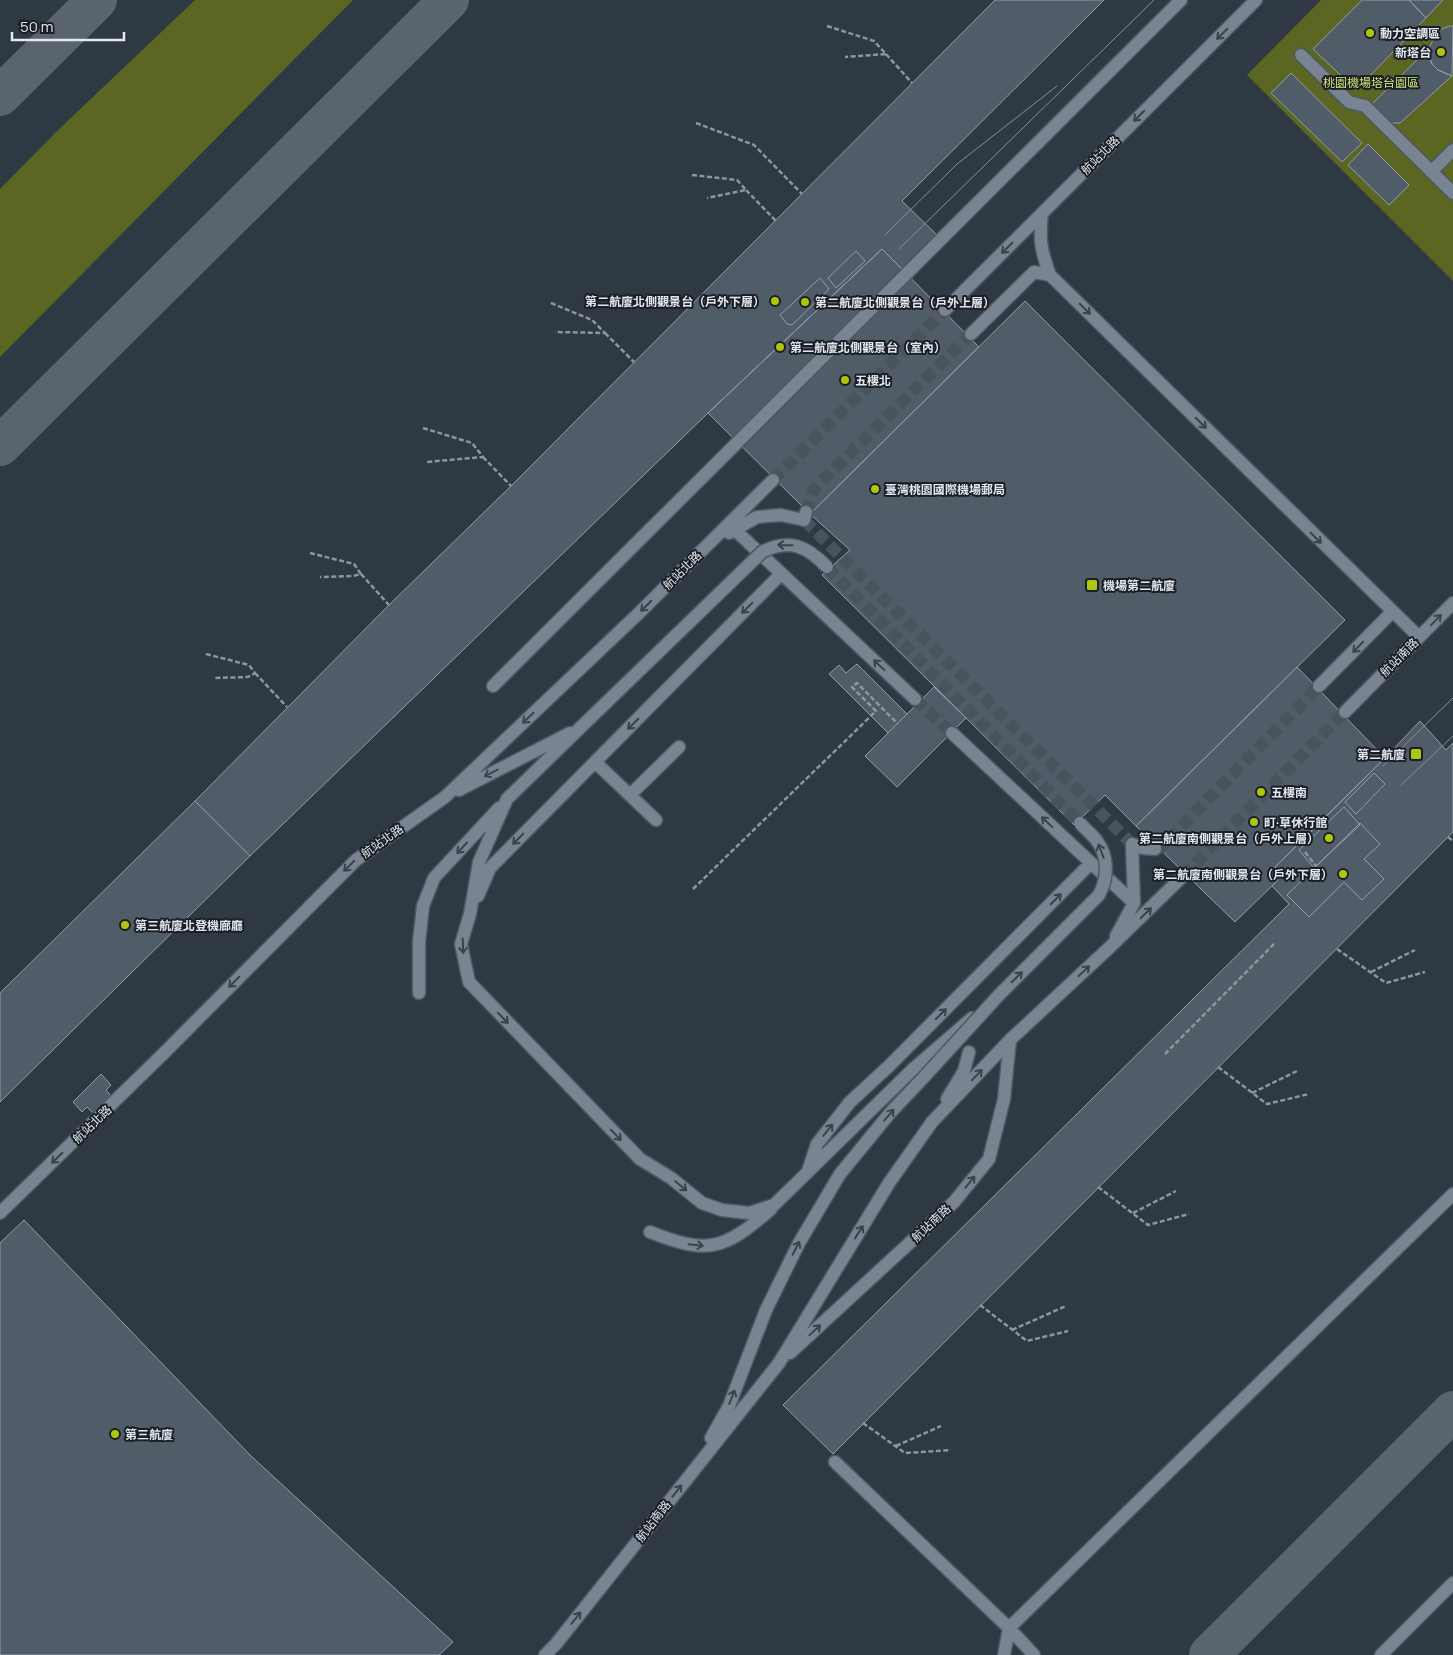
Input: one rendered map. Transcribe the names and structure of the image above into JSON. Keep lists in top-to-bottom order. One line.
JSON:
{"streets":{"street":["航站北路","航站南路"]},"parks":["桃園機場塔台園區"],"places":{"other":["動力空調區","新塔台","第二航廈北側觀景台（戶外下層）","第二航廈北側觀景台（戶外上層）","第二航廈北側觀景台（室內）","五樓北","臺灣桃園國際機場郵局","五樓南","町·草休行館","第二航廈南側觀景台（戶外上層）","第二航廈南側觀景台（戶外下層）","第三航廈北登機廊廳","第三航廈"],"transit":["機場第二航廈","第二航廈"]},"scale_bar":"50 m"}
